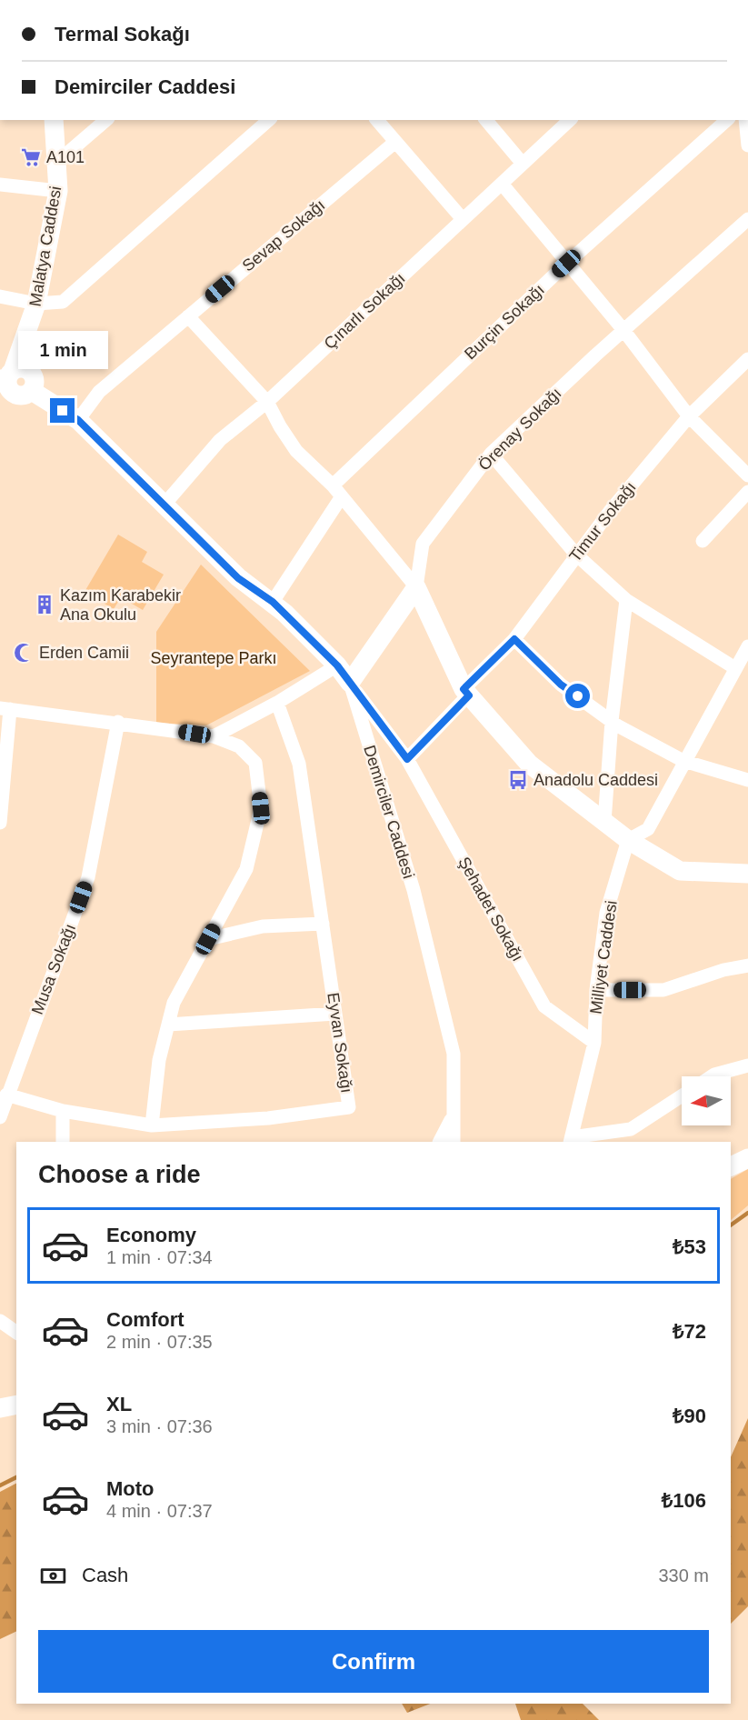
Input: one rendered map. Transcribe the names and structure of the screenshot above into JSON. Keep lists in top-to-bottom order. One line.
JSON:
{"streets":{"street":["Sevap Sokağı","Malatya Caddesi","Çınarlı Sokağı","Burçin Sokağı","Örenay Sokağı","Timur Sokağı","Demirciler Caddesi","Şehadet Sokağı","Milliyet Caddesi","Musa Sokağı","Eyvan Sokağı"]},"crossings":[["Sevap Sokağı","Demirciler Caddesi"],["Malatya Caddesi","Demirciler Caddesi"],["Çınarlı Sokağı","Demirciler Caddesi"],["Burçin Sokağı","Demirciler Caddesi"],["Örenay Sokağı","Demirciler Caddesi"],["Örenay Sokağı","Şehadet Sokağı"],["Demirciler Caddesi","Şehadet Sokağı"],["Şehadet Sokağı","Milliyet Caddesi"],["Musa Sokağı","Eyvan Sokağı"]],"parks":["Seyrantepe Parkı"],"places":{"supermarket":["A101"],"building":["Kazım Karabekir Ana Okulu"],"mosque":["Erden Camii"],"bus stop":["Anadolu Caddesi"]},"north":"left","page":{"banner":["Termal Sokağı","Demirciler Caddesi"],"bubble":"1 min","heading":"Choose a ride","list":[{"name":"Economy","note":"1 min · 07:34","value":"₺53"},{"name":"Comfort","note":"2 min · 07:35","value":"₺72"},{"name":"XL","note":"3 min · 07:36","value":"₺90"},{"name":"Moto","note":"4 min · 07:37","value":"₺106"}],"pay":["Cash","330 m"],"buttons":"Confirm"}}
